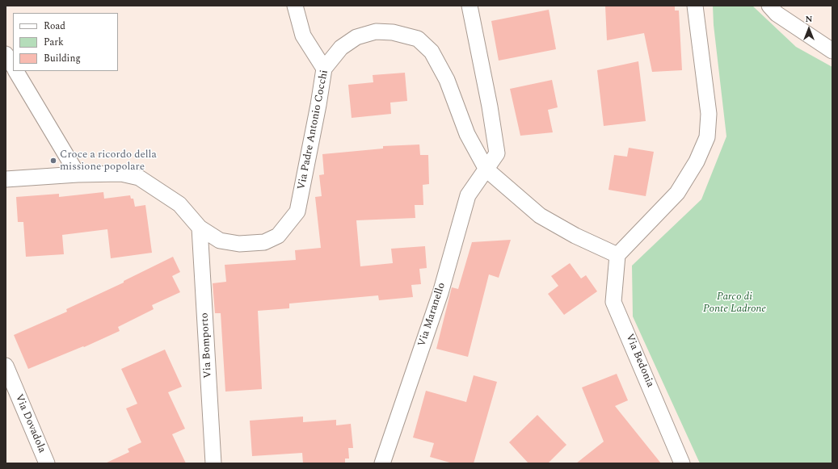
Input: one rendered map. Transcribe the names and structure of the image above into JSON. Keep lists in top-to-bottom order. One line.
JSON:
{"streets":{"street":["Via Padre Antonio Cocchi","Via Maranello","Via Bomporto","Via Bedonia","Via Dovadola"]},"crossings":[["Via Padre Antonio Cocchi","Via Maranello"],["Via Padre Antonio Cocchi","Via Bomporto"],["Via Padre Antonio Cocchi","Via Bedonia"]],"parks":["Parco di Ponte Ladrone"],"places":["Croce a ricordo della missione popolare"],"legend":["Road","Park","Building"],"north":"top"}
